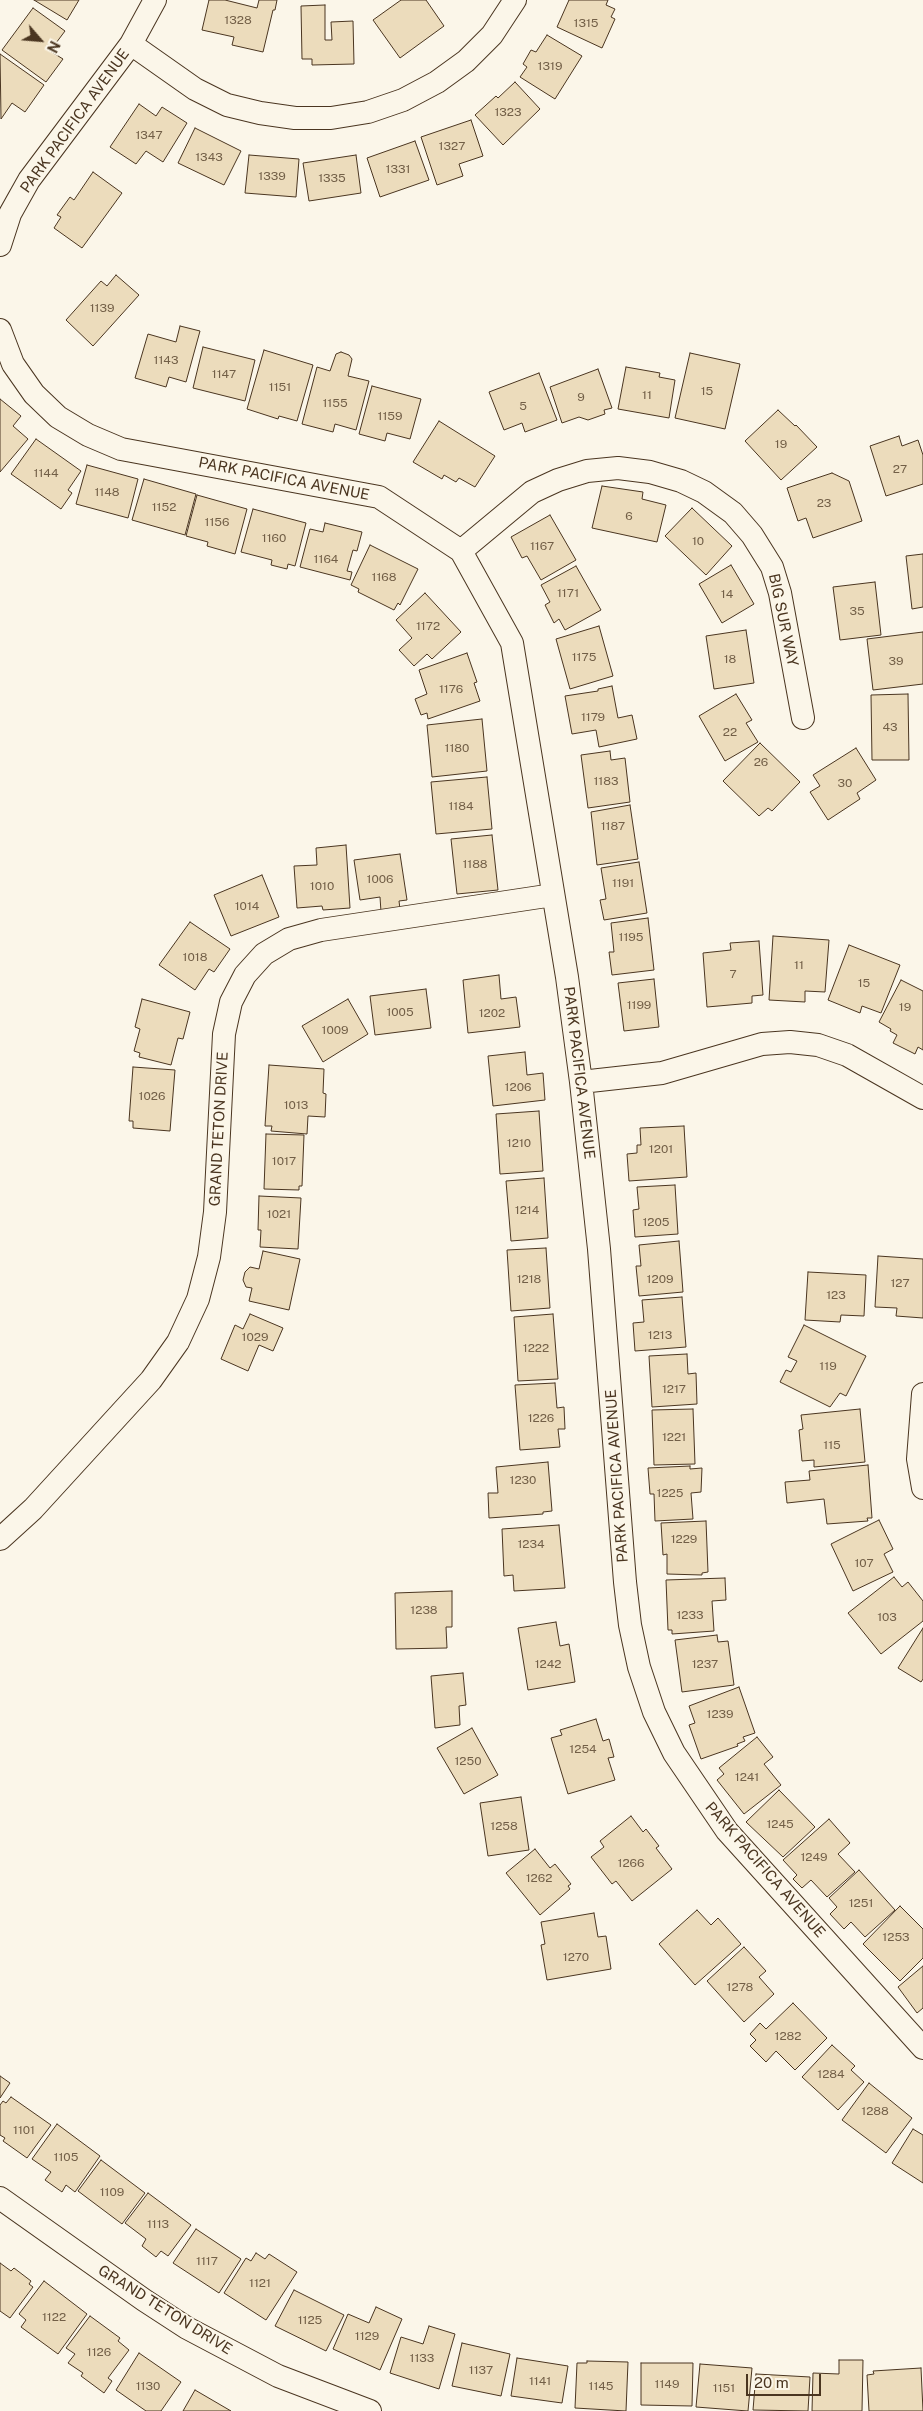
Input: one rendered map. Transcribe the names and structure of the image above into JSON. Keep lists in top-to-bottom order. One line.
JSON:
{"streets":{"street":["PARK PACIFICA AVENUE","BIG SUR WAY","GRAND TETON DRIVE"]},"crossings":[["PARK PACIFICA AVENUE","BIG SUR WAY"],["PARK PACIFICA AVENUE","GRAND TETON DRIVE"]],"house_numbers":["1328","1315","1319","1323","1347","1327","1343","1331","1339","1335","1139","1143","1147","1151","15","11","9","1155","5","1159","19","27","1144","1148","23","1152","6","1156","1160","10","1167","1164","1168","1171","14","35","1172","1175","18","39","1176","1179","43","22","1180","26","1183","30","1184","1187","1188","1006","1191","1010","1014","1195","1018","11","7","15","1199","19","1005","1202","1009","1206","1026","1013","1210","1201","1017","1214","1021","1205","1218","1209","127","123","1213","1029","1222","119","1217","1226","1221","115","1230","1225","1229","1234","107","1238","1233","103","1242","1237","1239","1254","1250","1241","1245","1258","1249","1266","1262","1251","1253","1270","1278","1282","1284","1288","1101","1105","1109","1113","1117","1121","1122","1125","1129","1126","1133","1137","1141","1149","1130","1145","1151"],"scale_bar":"20 m","north":"bottom right"}
